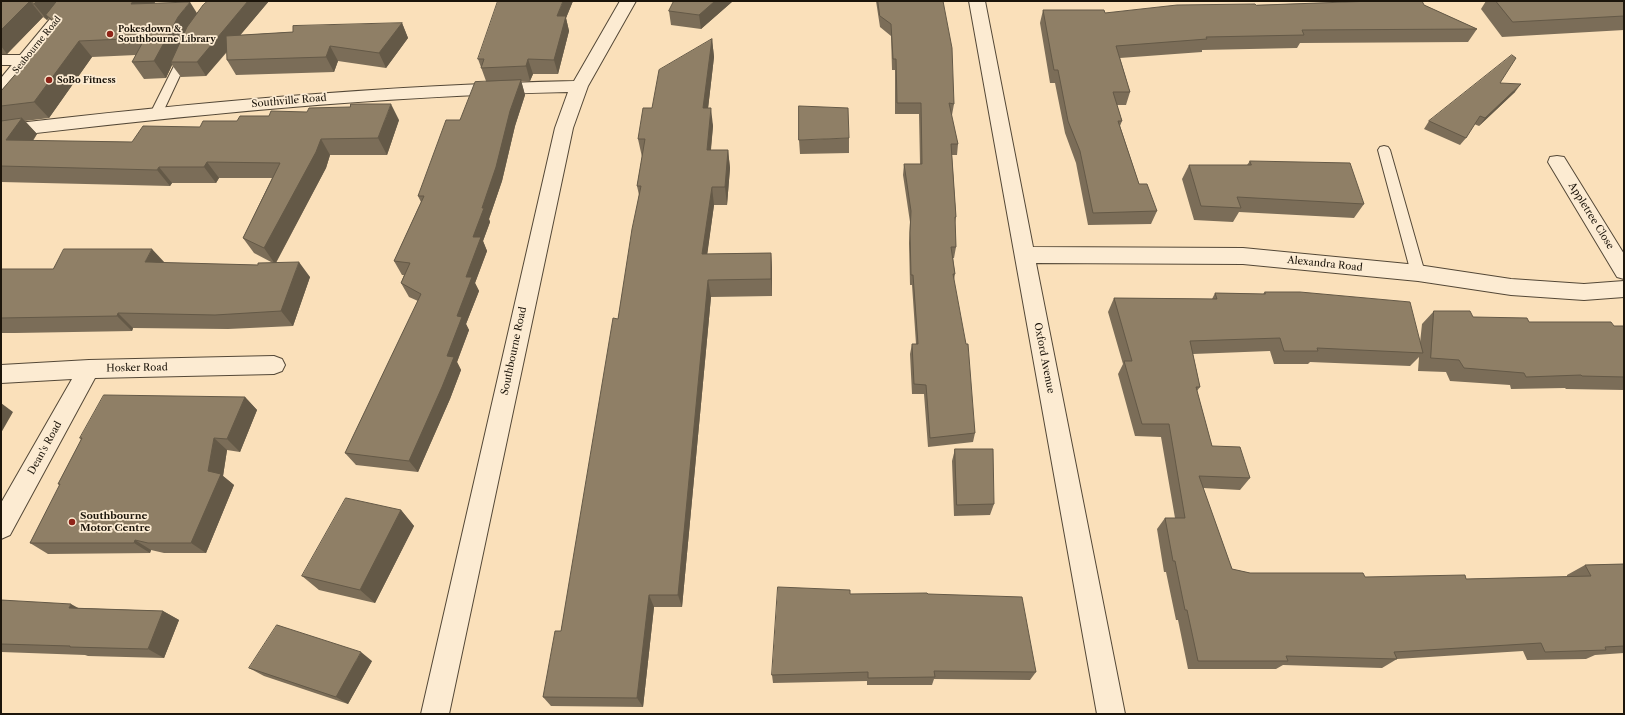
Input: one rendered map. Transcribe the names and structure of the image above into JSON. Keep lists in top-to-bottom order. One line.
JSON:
{"streets":{"street":["Seabourne Road","Southville Road","Appletree Close","Alexandra Road","Southbourne Road","Oxford Avenue","Hosker Road","Dean's Road"]},"crossings":[["Southville Road","Southbourne Road"],["Alexandra Road","Oxford Avenue"],["Hosker Road","Dean's Road"]],"places":["Pokesdown & Southbourne Library","SoBo Fitness","Southbourne Motor Centre"]}
